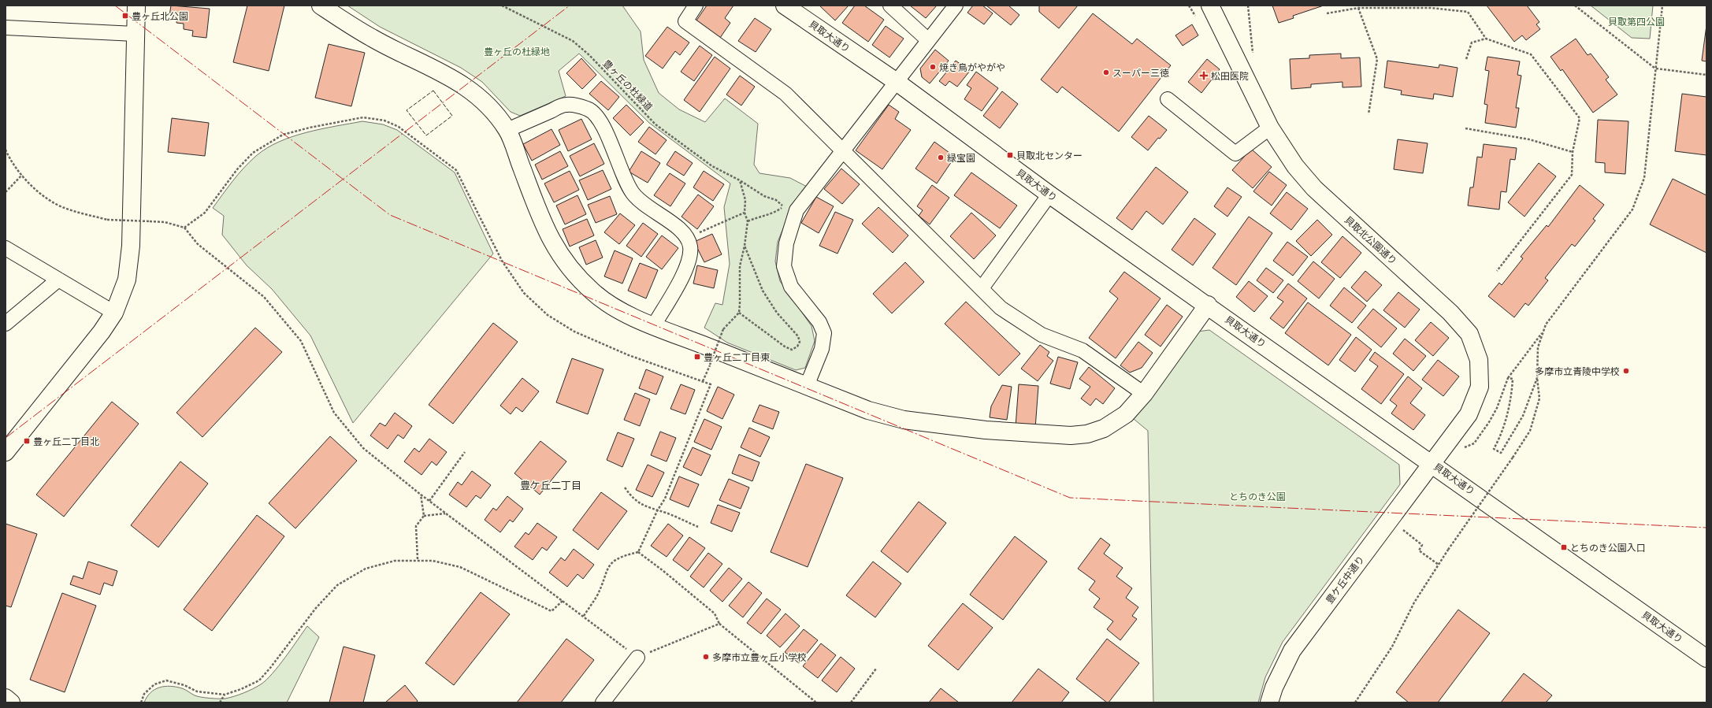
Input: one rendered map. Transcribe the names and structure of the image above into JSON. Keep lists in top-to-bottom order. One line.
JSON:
{"streets":{"street":["貝取大通り","貝取北公園通り","豊ケ丘中通り"],"path":["豊ヶ丘の杜緑道"]},"crossings":[["貝取大通り","貝取北公園通り"],["貝取大通り","豊ケ丘中通り"],["貝取北公園通り","豊ケ丘中通り"]],"districts":["豊ケ丘二丁目"],"parks":["貝取第四公園","豊ヶ丘の杜緑地","とちのき公園"],"places":{"transit":["豊ヶ丘北公園","貝取北センター","豊ヶ丘二丁目東","豊ヶ丘二丁目北","とちのき公園入口"],"other":["焼き鳥がやがや","スーパー三徳","緑宝園","多摩市立青陵中学校","多摩市立豊ヶ丘小学校"],"health":["松田医院"]}}
